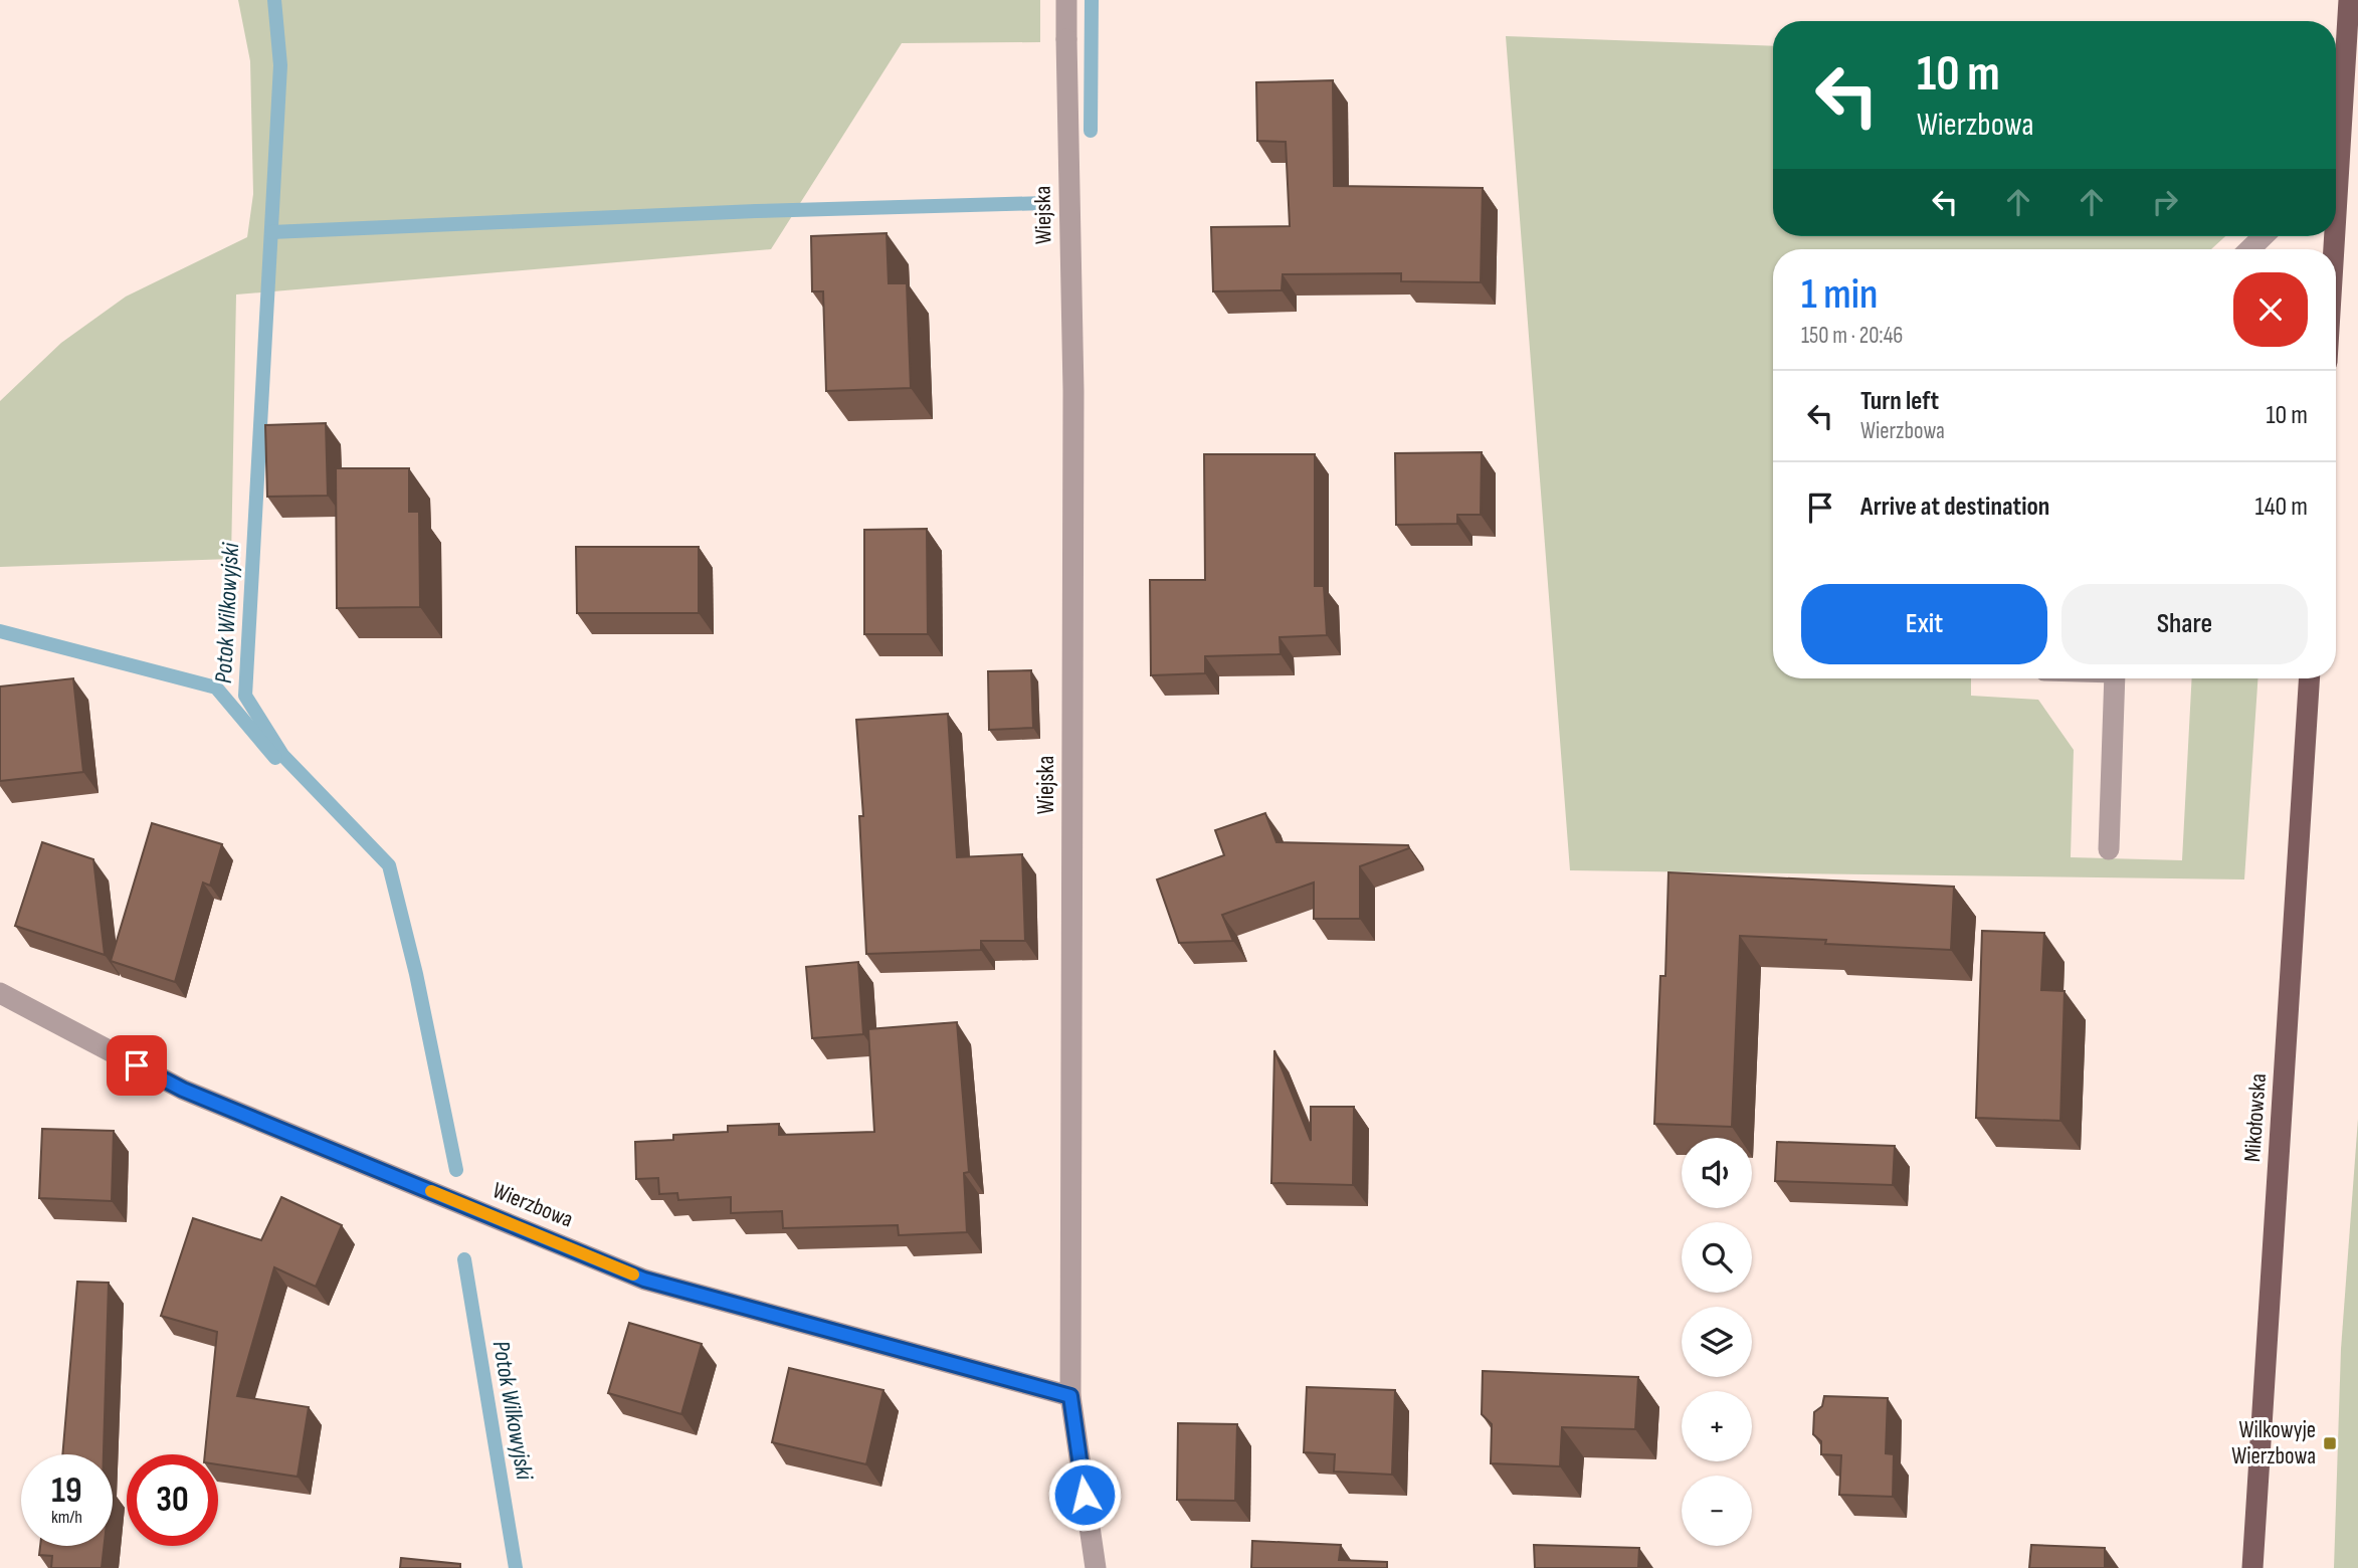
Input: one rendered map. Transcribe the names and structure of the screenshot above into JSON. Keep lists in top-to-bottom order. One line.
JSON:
{"streets":{"main road":["Mikołowska"],"street":["Wiejska","Wierzbowa"]},"crossings":[["Wiejska","Wierzbowa"]],"water":["Potok Wilkowyjski"],"places":{"transit":["Wilkowyje Wierzbowa"]},"page":{"turn":["10 m","Wierzbowa"],"heading":["1 min","150 m · 20:46"],"list":[{"name":"Turn left","note":"Wierzbowa","value":"10 m"},{"name":"Arrive at destination","value":"140 m"}],"buttons":["Exit","Share"],"map_buttons":["+","−"],"speed":"19 km/h","limit":"30"}}
